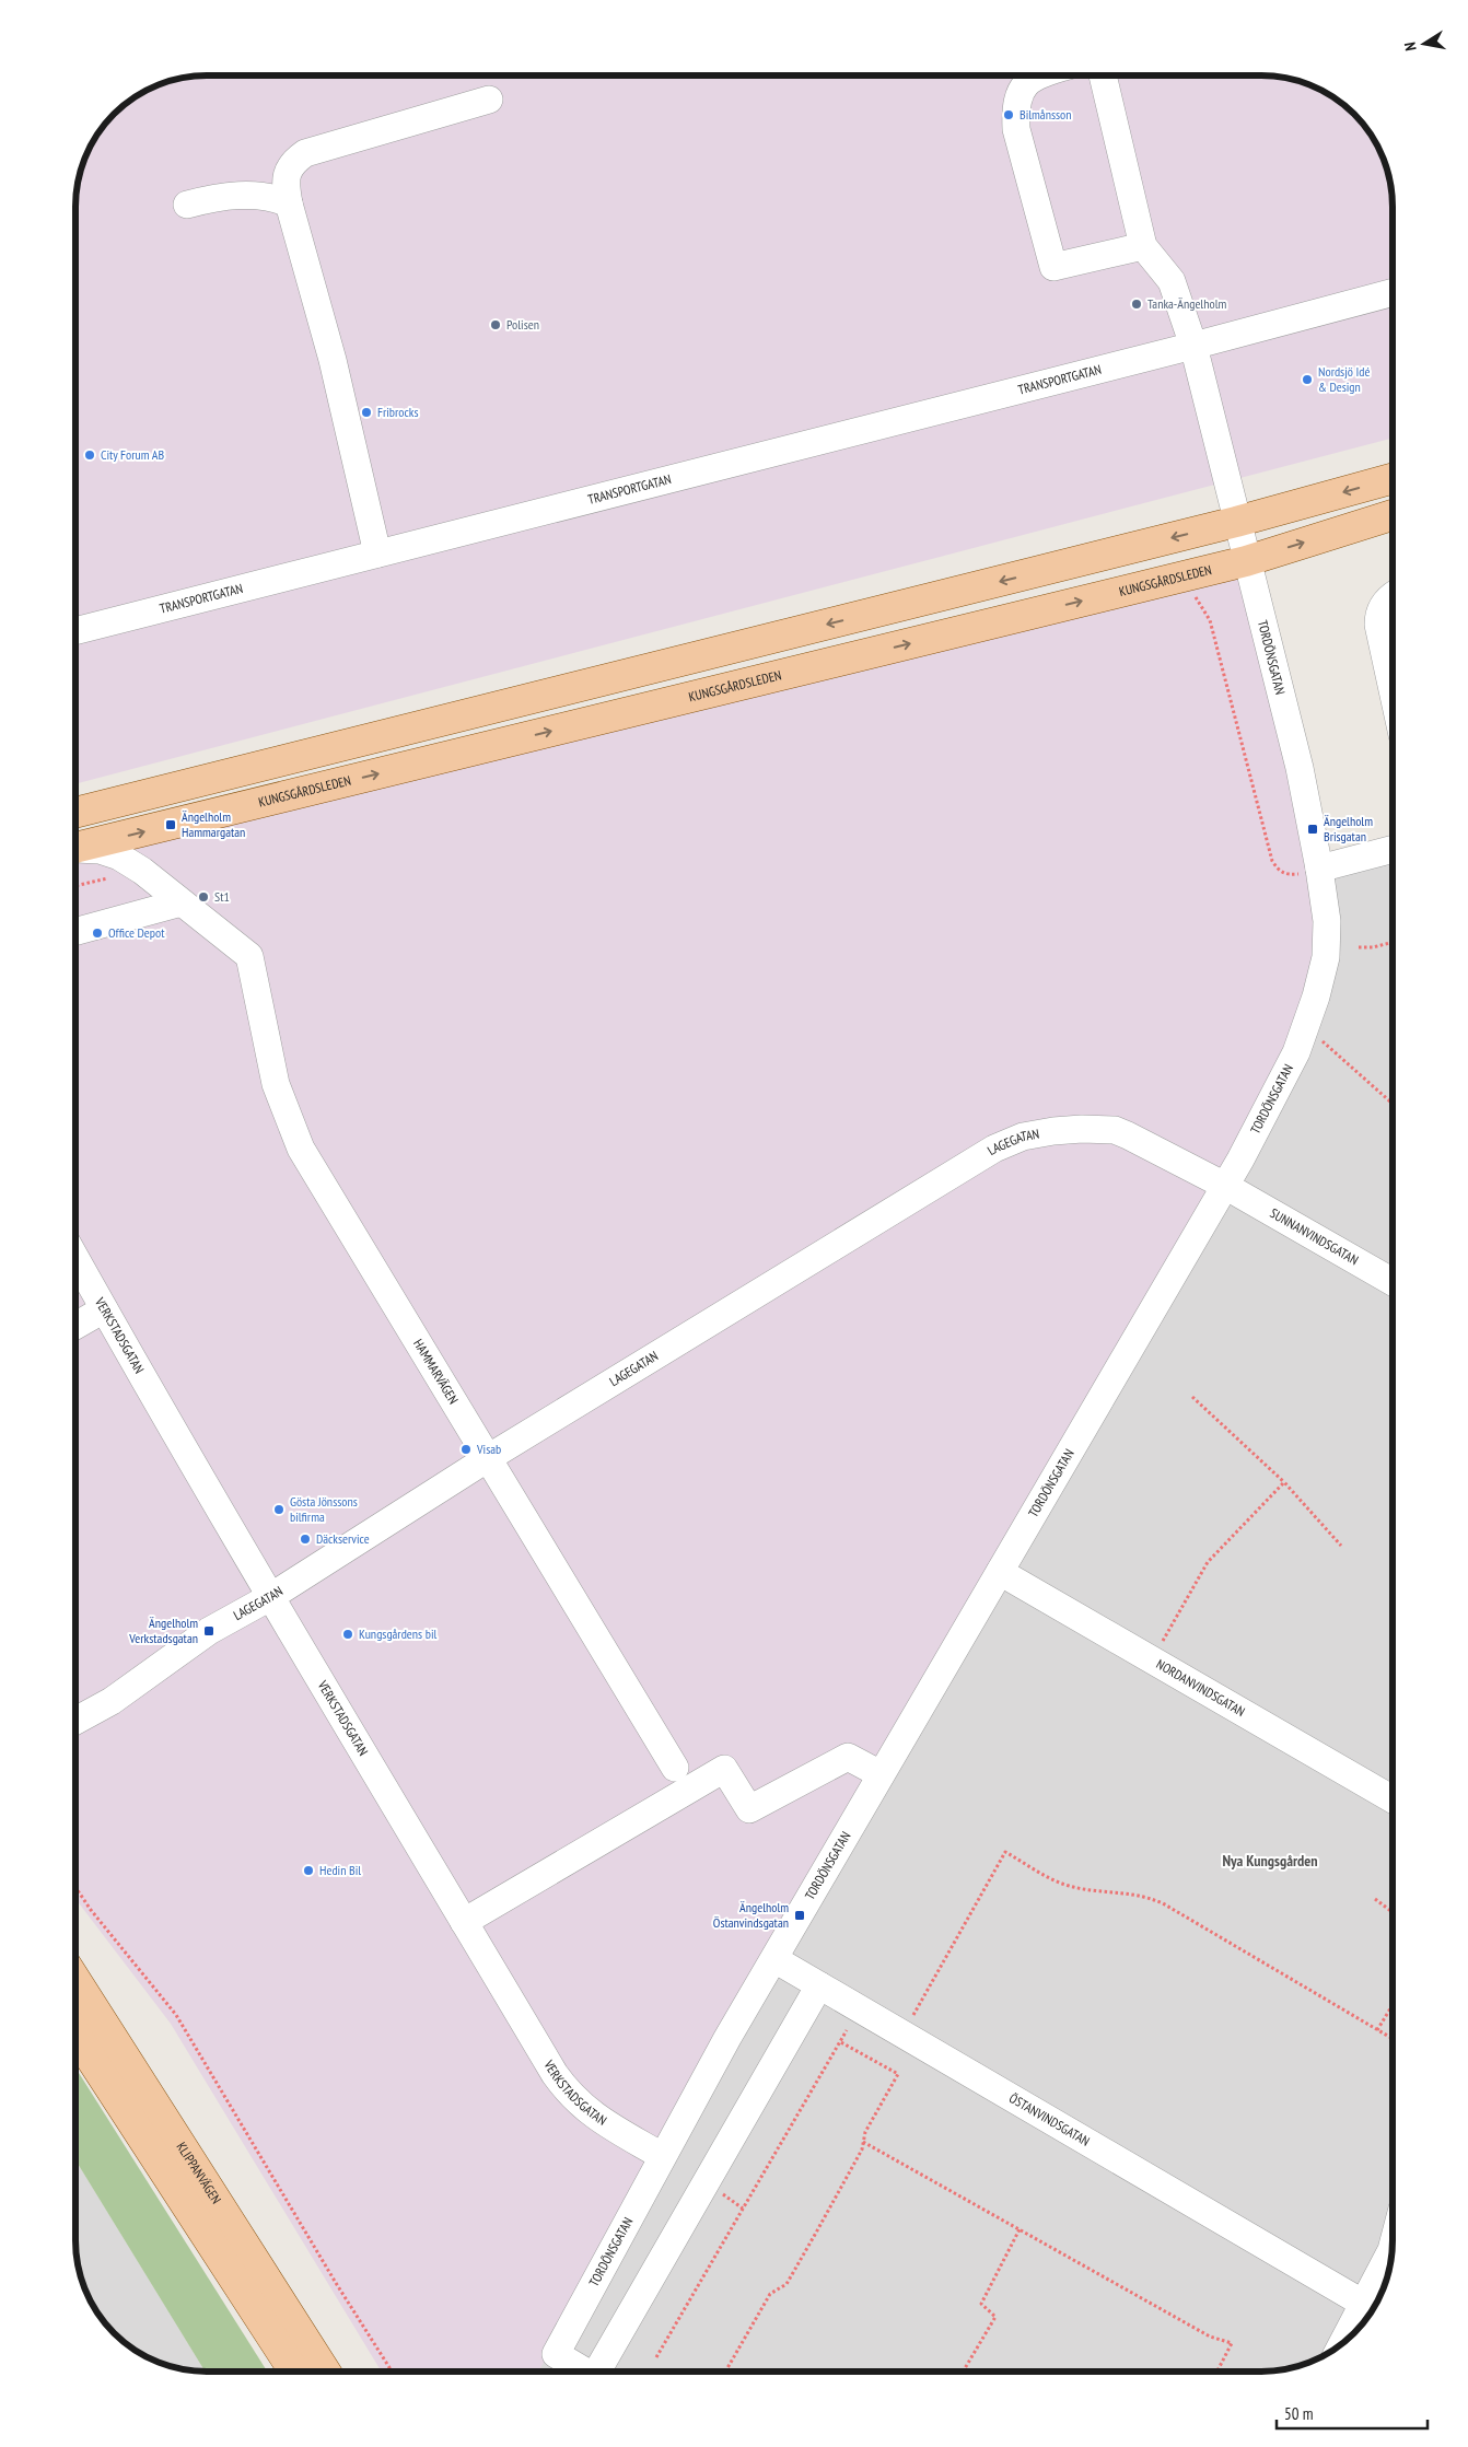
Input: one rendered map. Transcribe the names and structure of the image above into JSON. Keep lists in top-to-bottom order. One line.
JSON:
{"streets":{"main road":["KUNGSGÅRDSLEDEN","KLIPPANVÄGEN"],"street":["TRANSPORTGATAN","TORDÖNSGATAN","LAGEGATAN","SUNNANVINDSGATAN","VERKSTADSGATAN","HAMMARVÄGEN","NORDANVINDSGATAN","ÖSTANVINDSGATAN"]},"crossings":[["KUNGSGÅRDSLEDEN","TORDÖNSGATAN"],["TORDÖNSGATAN","LAGEGATAN"],["TORDÖNSGATAN","SUNNANVINDSGATAN"],["TORDÖNSGATAN","VERKSTADSGATAN"],["TORDÖNSGATAN","NORDANVINDSGATAN"],["TORDÖNSGATAN","ÖSTANVINDSGATAN"],["LAGEGATAN","SUNNANVINDSGATAN"],["LAGEGATAN","VERKSTADSGATAN"],["LAGEGATAN","HAMMARVÄGEN"]],"districts":["Nya Kungsgården"],"places":{"other":["Bilmånsson","Tanka-Ängelholm","Polisen","Nordsjö Idé & Design","Fribrocks","City Forum AB","St1","Office Depot","Visab","Gösta Jönssons bilfirma","Däckservice","Kungsgårdens bil","Hedin Bil"],"transit":["Ängelholm Hammargatan","Ängelholm Brisgatan","Ängelholm Verkstadsgatan","Ängelholm Östanvindsgatan"]},"scale_bar":"50 m","north":"left"}
